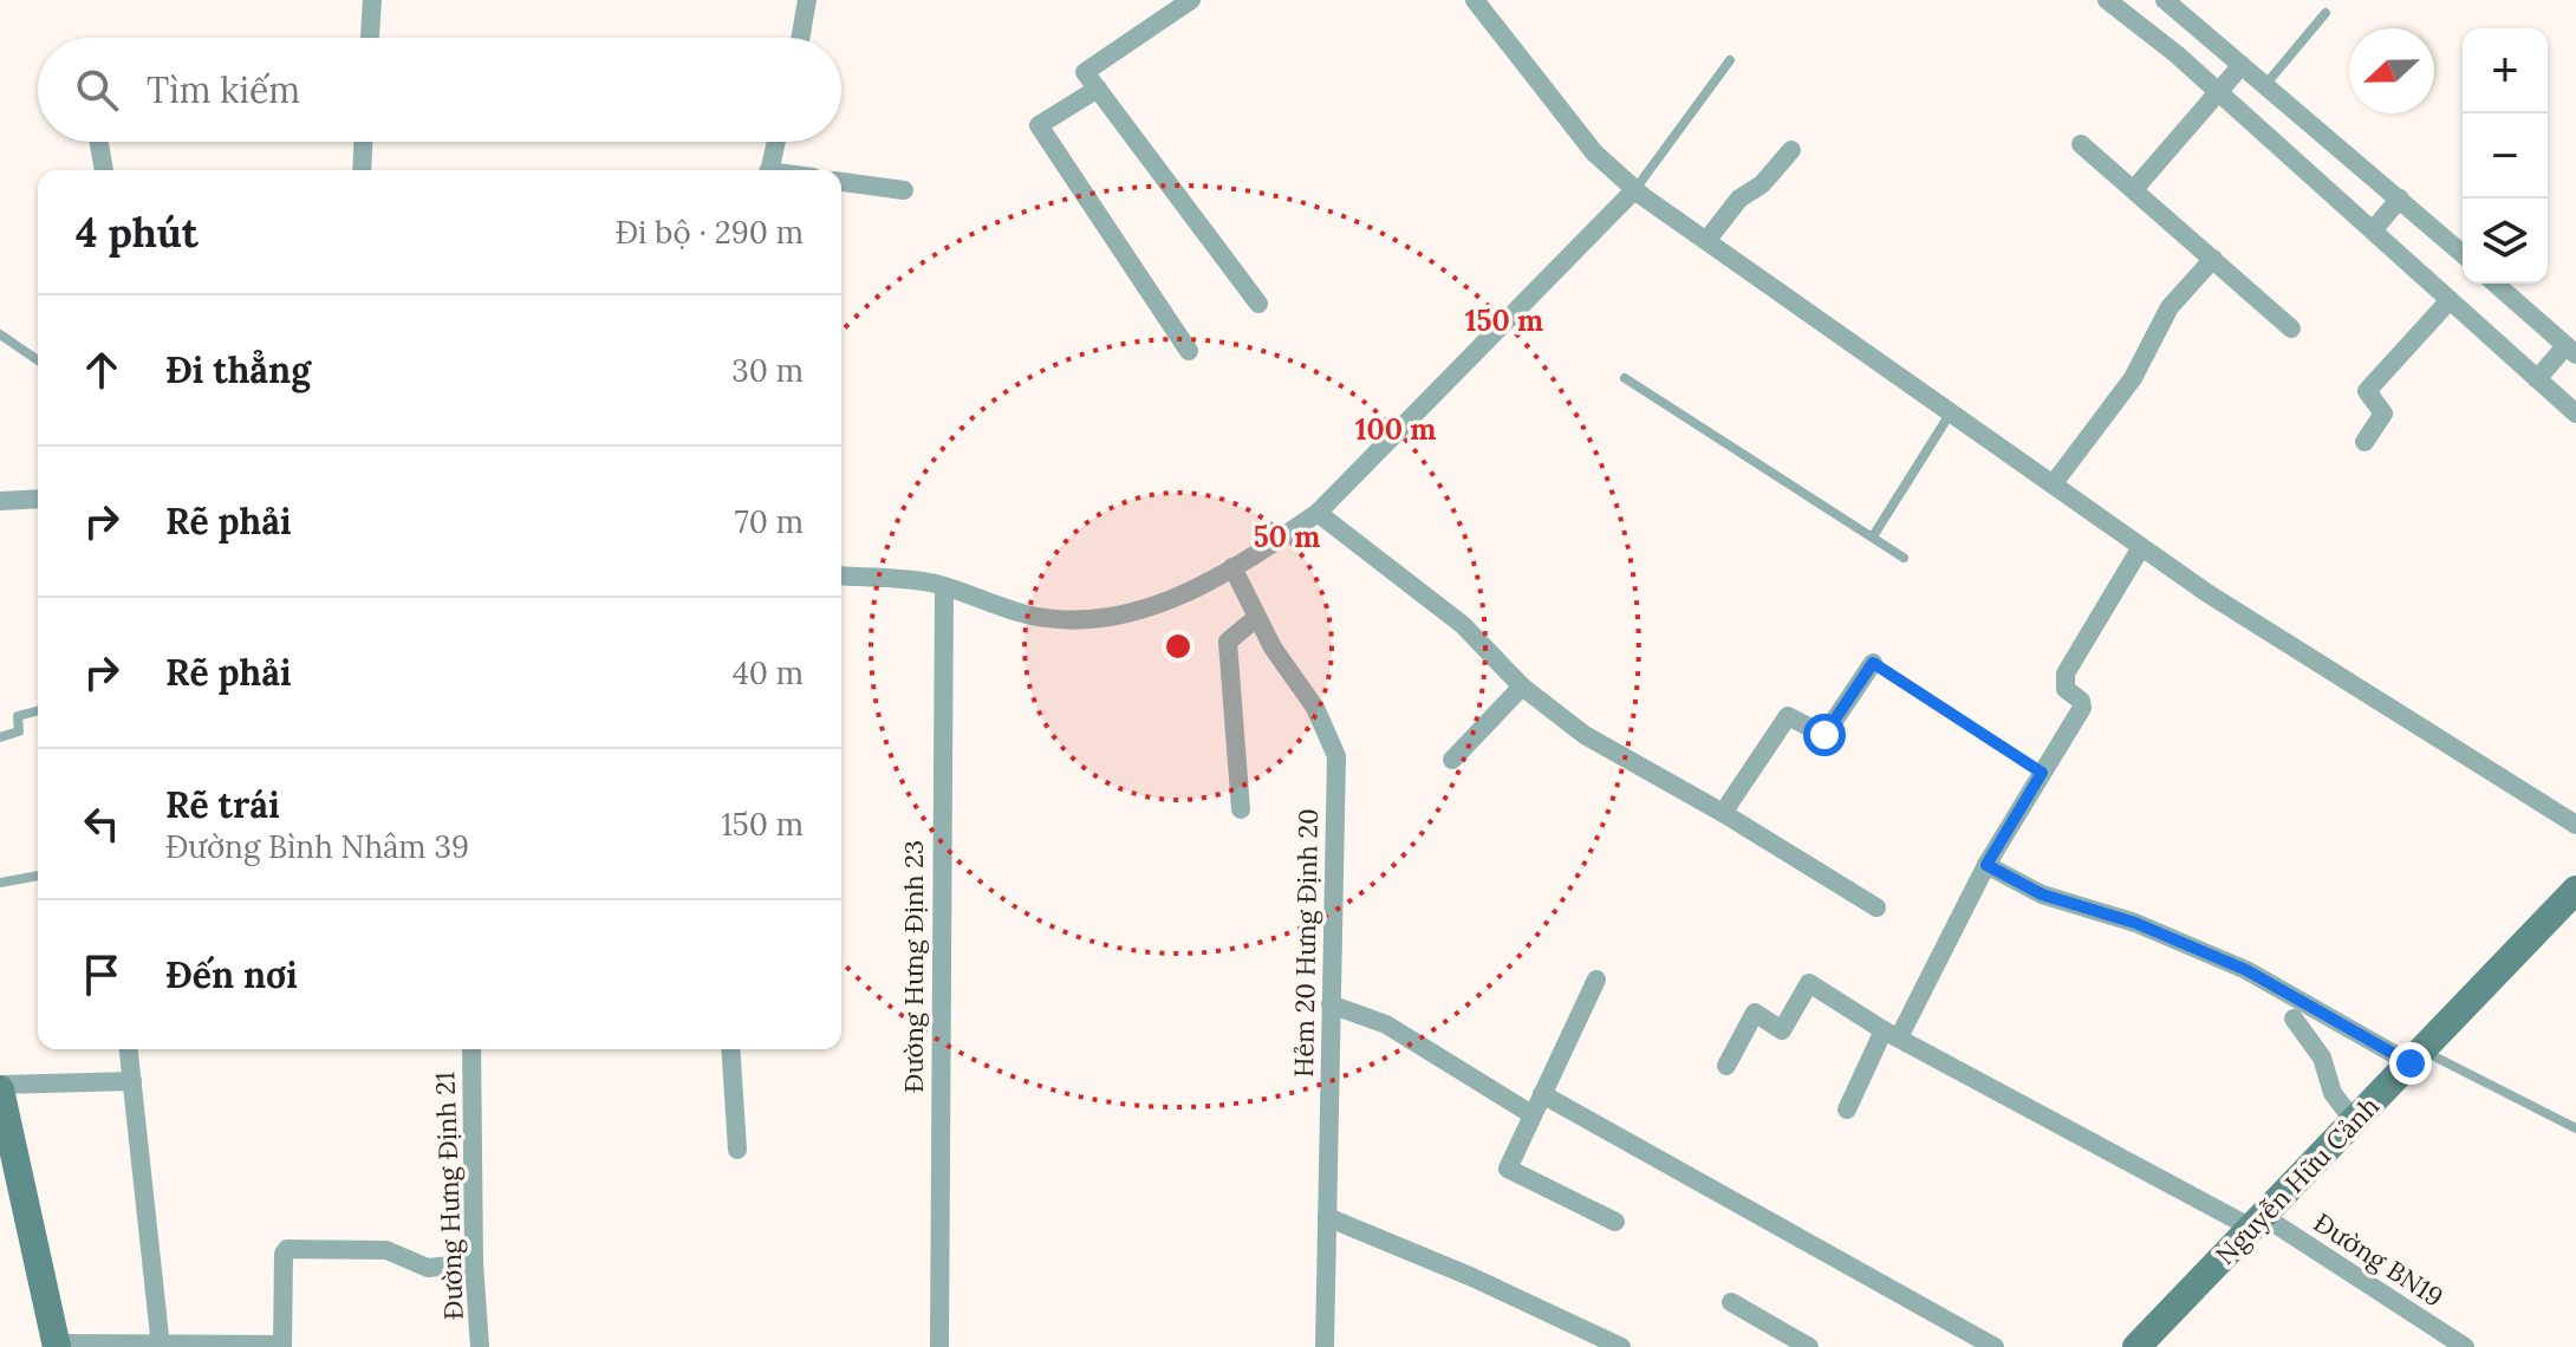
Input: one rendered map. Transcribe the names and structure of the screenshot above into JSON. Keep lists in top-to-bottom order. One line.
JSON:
{"streets":{"street":["Hẻm 20 Hưng Định 20","Đường Hưng Định 23","Nguyễn Hữu Cảnh","Đường Hưng Định 21","Đường BN19"]},"crossings":[["Nguyễn Hữu Cảnh","Đường BN19"]],"north":"left","page":{"map_buttons":["+","−"],"search":"Tìm kiếm","heading":["4 phút","Đi bộ · 290 m"],"list":[["Đi thẳng","30 m"],["Rẽ phải","70 m"],["Rẽ phải","40 m"],["Rẽ trái","Đường Bình Nhâm 39","150 m"],"Đến nơi"]},"rings":["150 m","100 m","50 m"]}
